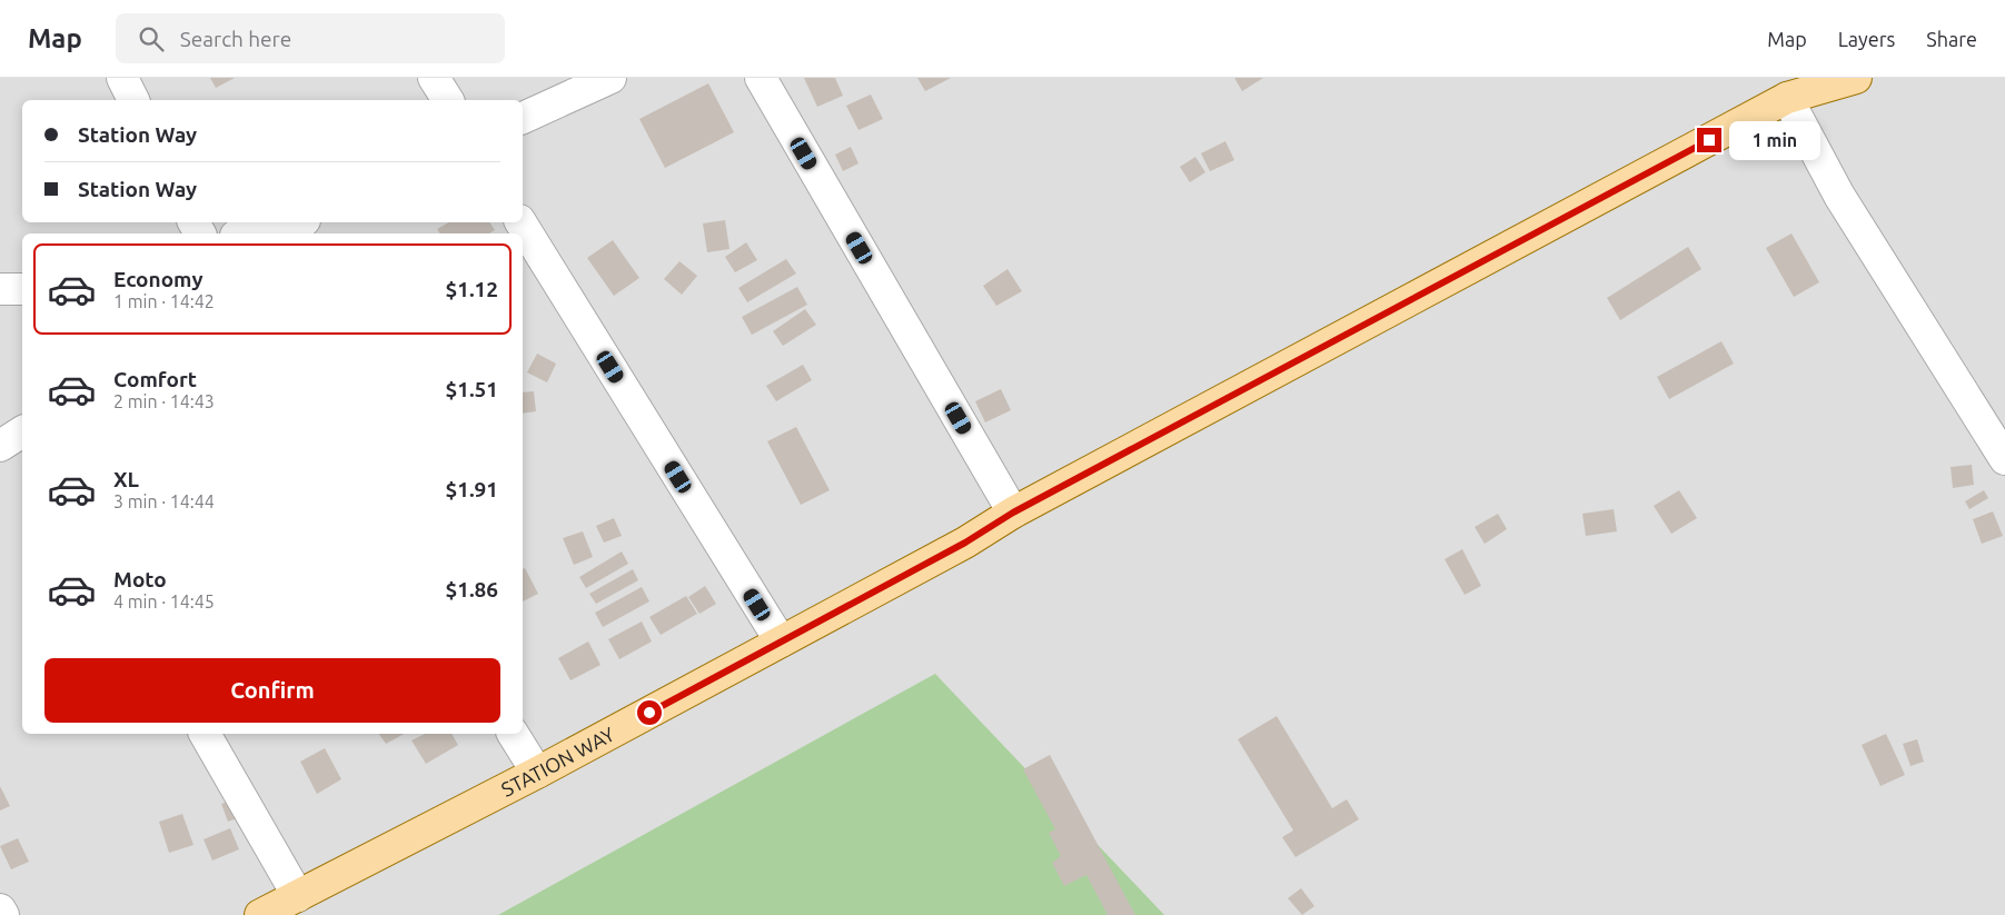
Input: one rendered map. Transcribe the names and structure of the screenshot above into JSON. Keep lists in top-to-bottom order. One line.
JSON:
{"streets":{"main road":["STATION WAY"]},"page":{"header":"Map","search":"Search here","nav":["Map","Layers","Share"],"banner":["Station Way","Station Way"],"bubble":"1 min","list":[{"name":"Economy","note":"1 min · 14:42","value":"$1.12"},{"name":"Comfort","note":"2 min · 14:43","value":"$1.51"},{"name":"XL","note":"3 min · 14:44","value":"$1.91"},{"name":"Moto","note":"4 min · 14:45","value":"$1.86"}],"buttons":"Confirm"}}
